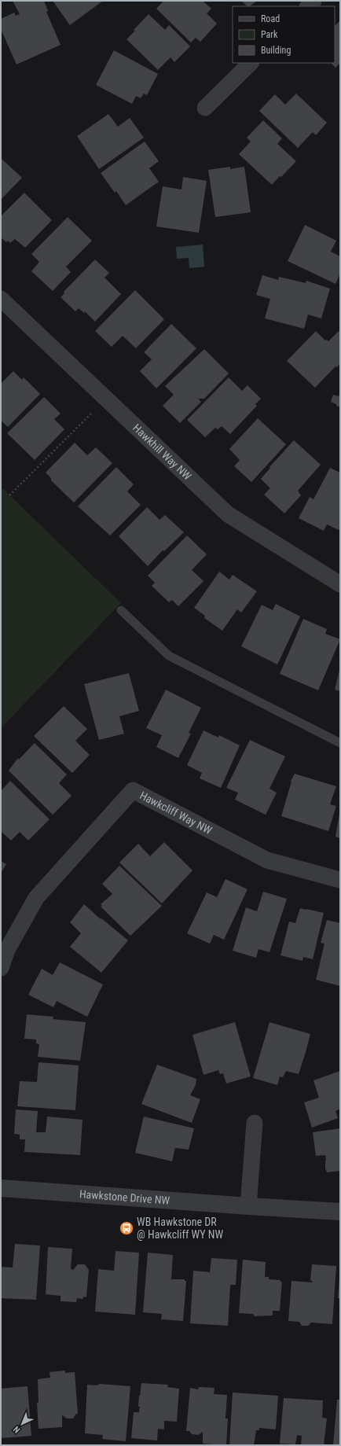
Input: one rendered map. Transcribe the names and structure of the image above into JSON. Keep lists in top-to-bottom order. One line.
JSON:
{"streets":{"street":["Hawkhill Way NW","Hawkcliff Way NW","Hawkstone Drive NW"]},"places":{"bus stop":["WB Hawkstone DR @ Hawkcliff WY NW"]},"legend":["Road","Park","Building"],"north":"bottom left"}
